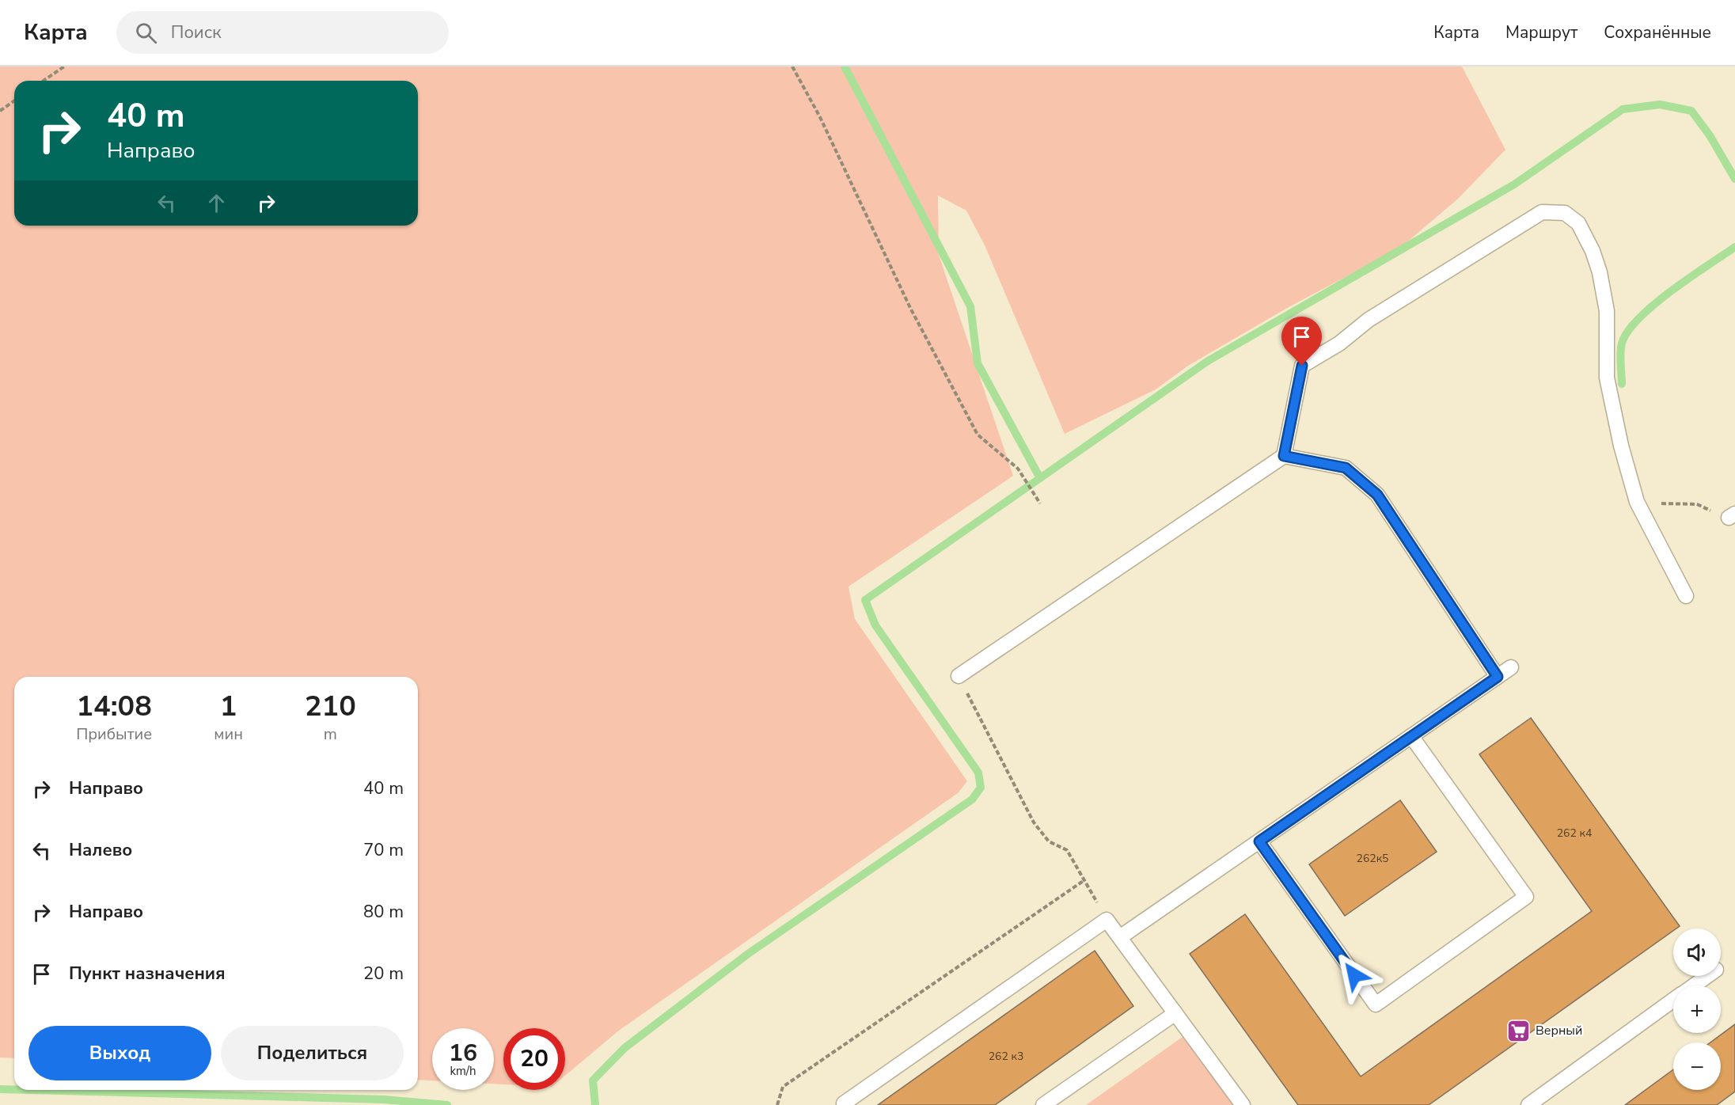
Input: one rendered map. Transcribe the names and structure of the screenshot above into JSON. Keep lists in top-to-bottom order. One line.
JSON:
{"places":{"supermarket":["Верный"]},"house_numbers":["262 к4","262к5","262 к3"],"page":{"header":"Карта","search":"Поиск","nav":["Карта","Маршрут","Сохранённые"],"turn":["40 m","Направо"],"eta":["14:08","Прибытие","1","мин","210","m"],"list":[{"name":"Направо","value":"40 m"},{"name":"Налево","value":"70 m"},{"name":"Направо","value":"80 m"},{"name":"Пункт назначения","value":"20 m"}],"map_buttons":["+","−"],"buttons":["Выход","Поделиться"],"speed":"16 km/h","limit":"20"}}
